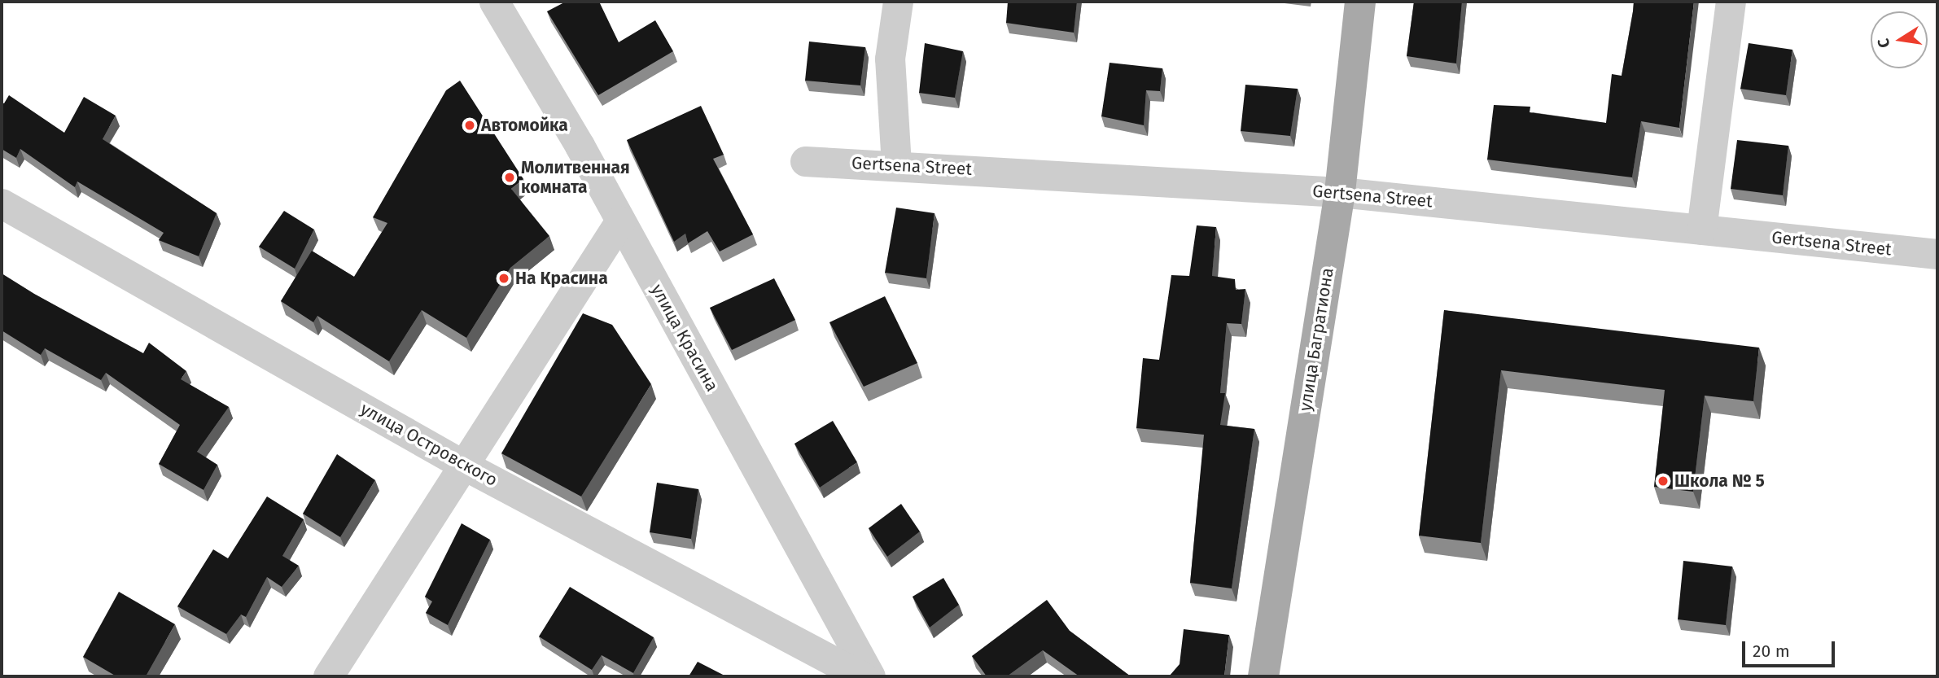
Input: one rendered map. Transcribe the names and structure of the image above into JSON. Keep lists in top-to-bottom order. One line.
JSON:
{"streets":{"main road":["улица Багратиона"],"street":["Gertsena Street","улица Красина","улица Островского"]},"crossings":[["Gertsena Street","улица Багратиона"]],"places":["Автомойка","Молитвенная комната","На Красина","Школа № 5"],"scale_bar":"20 m","north":"left"}
